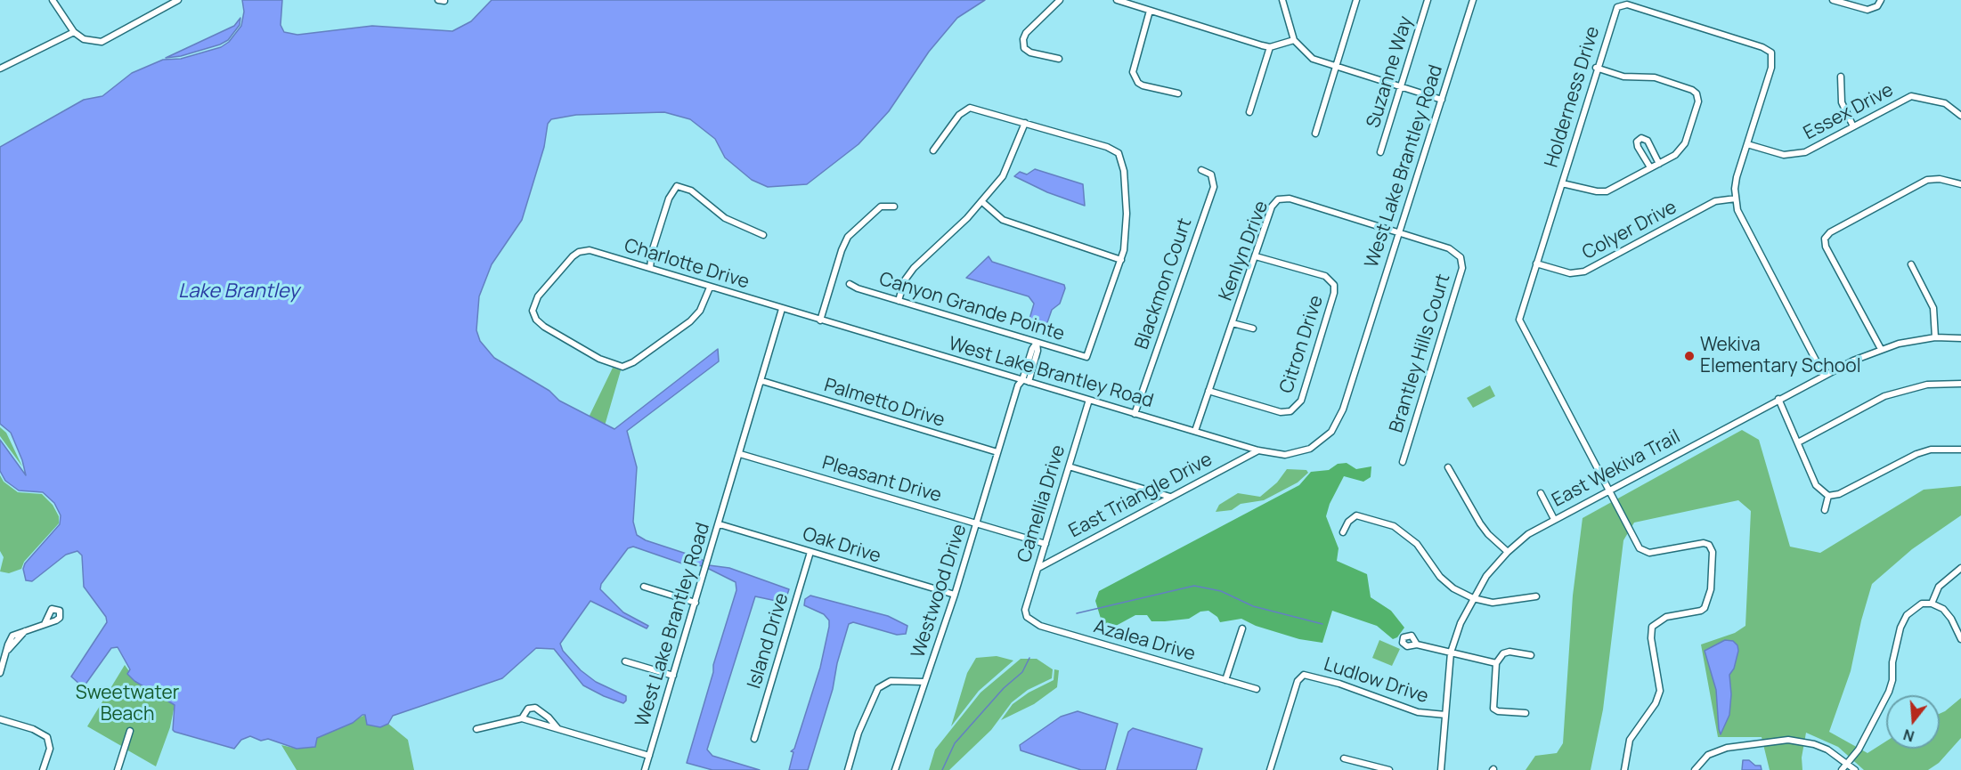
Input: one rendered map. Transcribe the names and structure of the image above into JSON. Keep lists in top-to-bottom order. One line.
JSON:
{"streets":{"street":["Suzanne Way","Holderness Drive","Essex Drive","West Lake Brantley Road","Colyer Drive","Kenlyn Drive","Charlotte Drive","Blackmon Court","Canyon Grande Pointe","Citron Drive","Brantley Hills Court","Palmetto Drive","East Wekiva Trail","Pleasant Drive","East Triangle Drive","Camellia Drive","Oak Drive","Westwood Drive","Island Drive","Azalea Drive","Ludlow Drive"]},"crossings":[["Holderness Drive","Essex Drive"],["Holderness Drive","Colyer Drive"],["Holderness Drive","East Wekiva Trail"],["West Lake Brantley Road","Kenlyn Drive"],["West Lake Brantley Road","Charlotte Drive"],["West Lake Brantley Road","Blackmon Court"],["West Lake Brantley Road","Brantley Hills Court"],["West Lake Brantley Road","Palmetto Drive"],["West Lake Brantley Road","Pleasant Drive"],["West Lake Brantley Road","East Triangle Drive"],["West Lake Brantley Road","Camellia Drive"],["West Lake Brantley Road","Oak Drive"],["West Lake Brantley Road","Westwood Drive"],["Kenlyn Drive","Citron Drive"],["Kenlyn Drive","Brantley Hills Court"],["Canyon Grande Pointe","Westwood Drive"],["Palmetto Drive","Westwood Drive"],["East Wekiva Trail","Ludlow Drive"],["Pleasant Drive","Camellia Drive"],["Pleasant Drive","Westwood Drive"],["East Triangle Drive","Camellia Drive"],["Camellia Drive","Azalea Drive"],["Oak Drive","Westwood Drive"],["Oak Drive","Island Drive"]],"water":["Lake Brantley"],"parks":["Sweetwater Beach"],"places":["Wekiva Elementary School"],"north":"bottom"}
